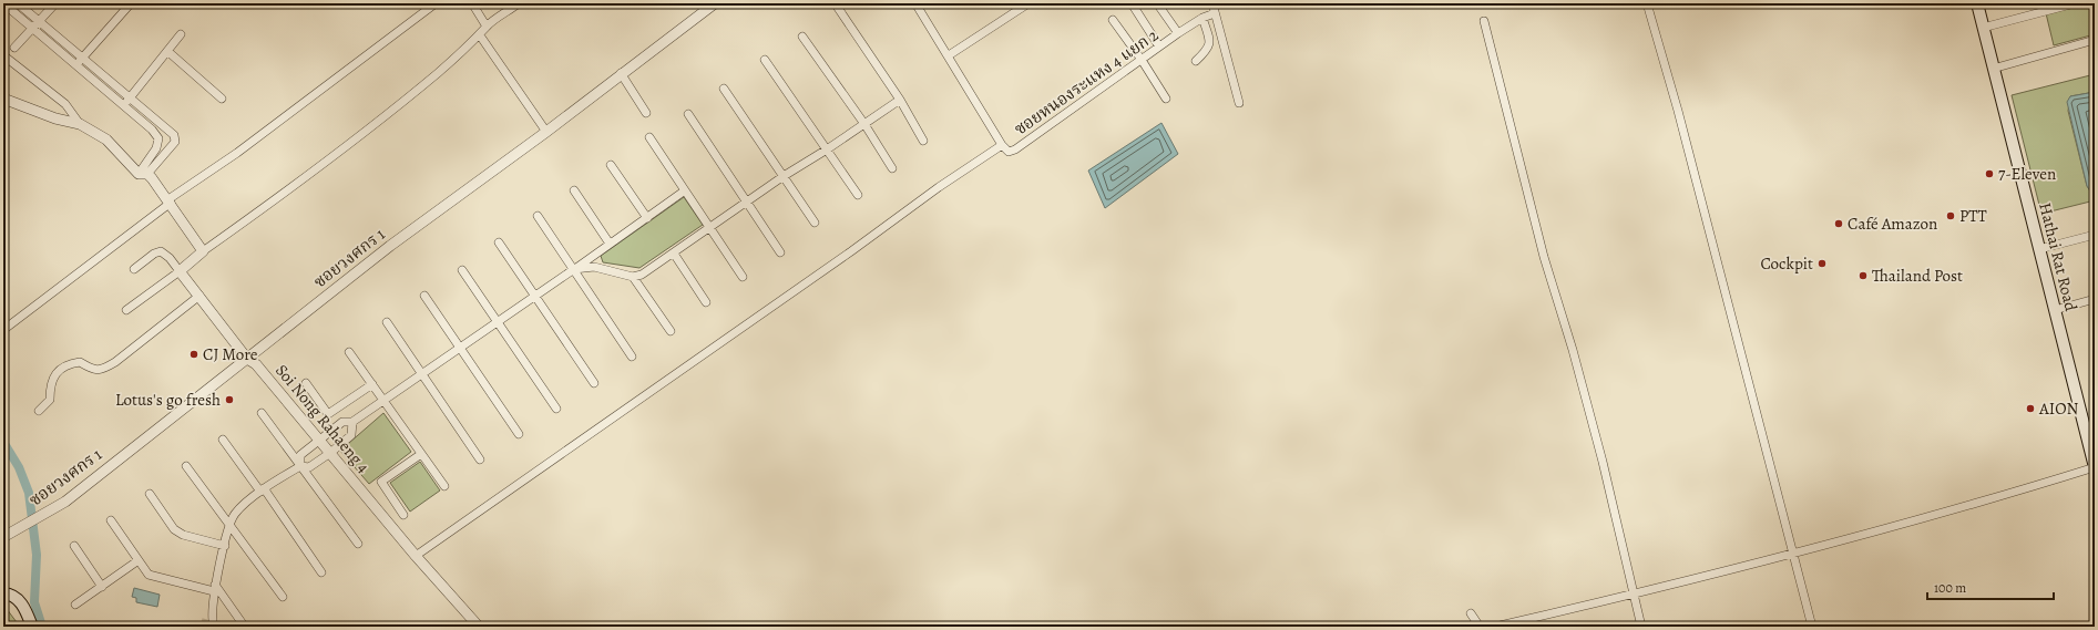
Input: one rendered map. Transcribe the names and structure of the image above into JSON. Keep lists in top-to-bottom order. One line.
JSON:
{"streets":{"main road":["Hathai Rat Road"],"street":["ซอยหนองระแหง 4 แยก 2","ซอยวงศกร 1","Soi Nong Rahaeng 4"]},"crossings":[["ซอยวงศกร 1","Soi Nong Rahaeng 4"]],"places":["7-Eleven","PTT","Café Amazon","Cockpit","Thailand Post","CJ More","Lotus's go fresh","AION"],"scale_bar":"100 m"}
